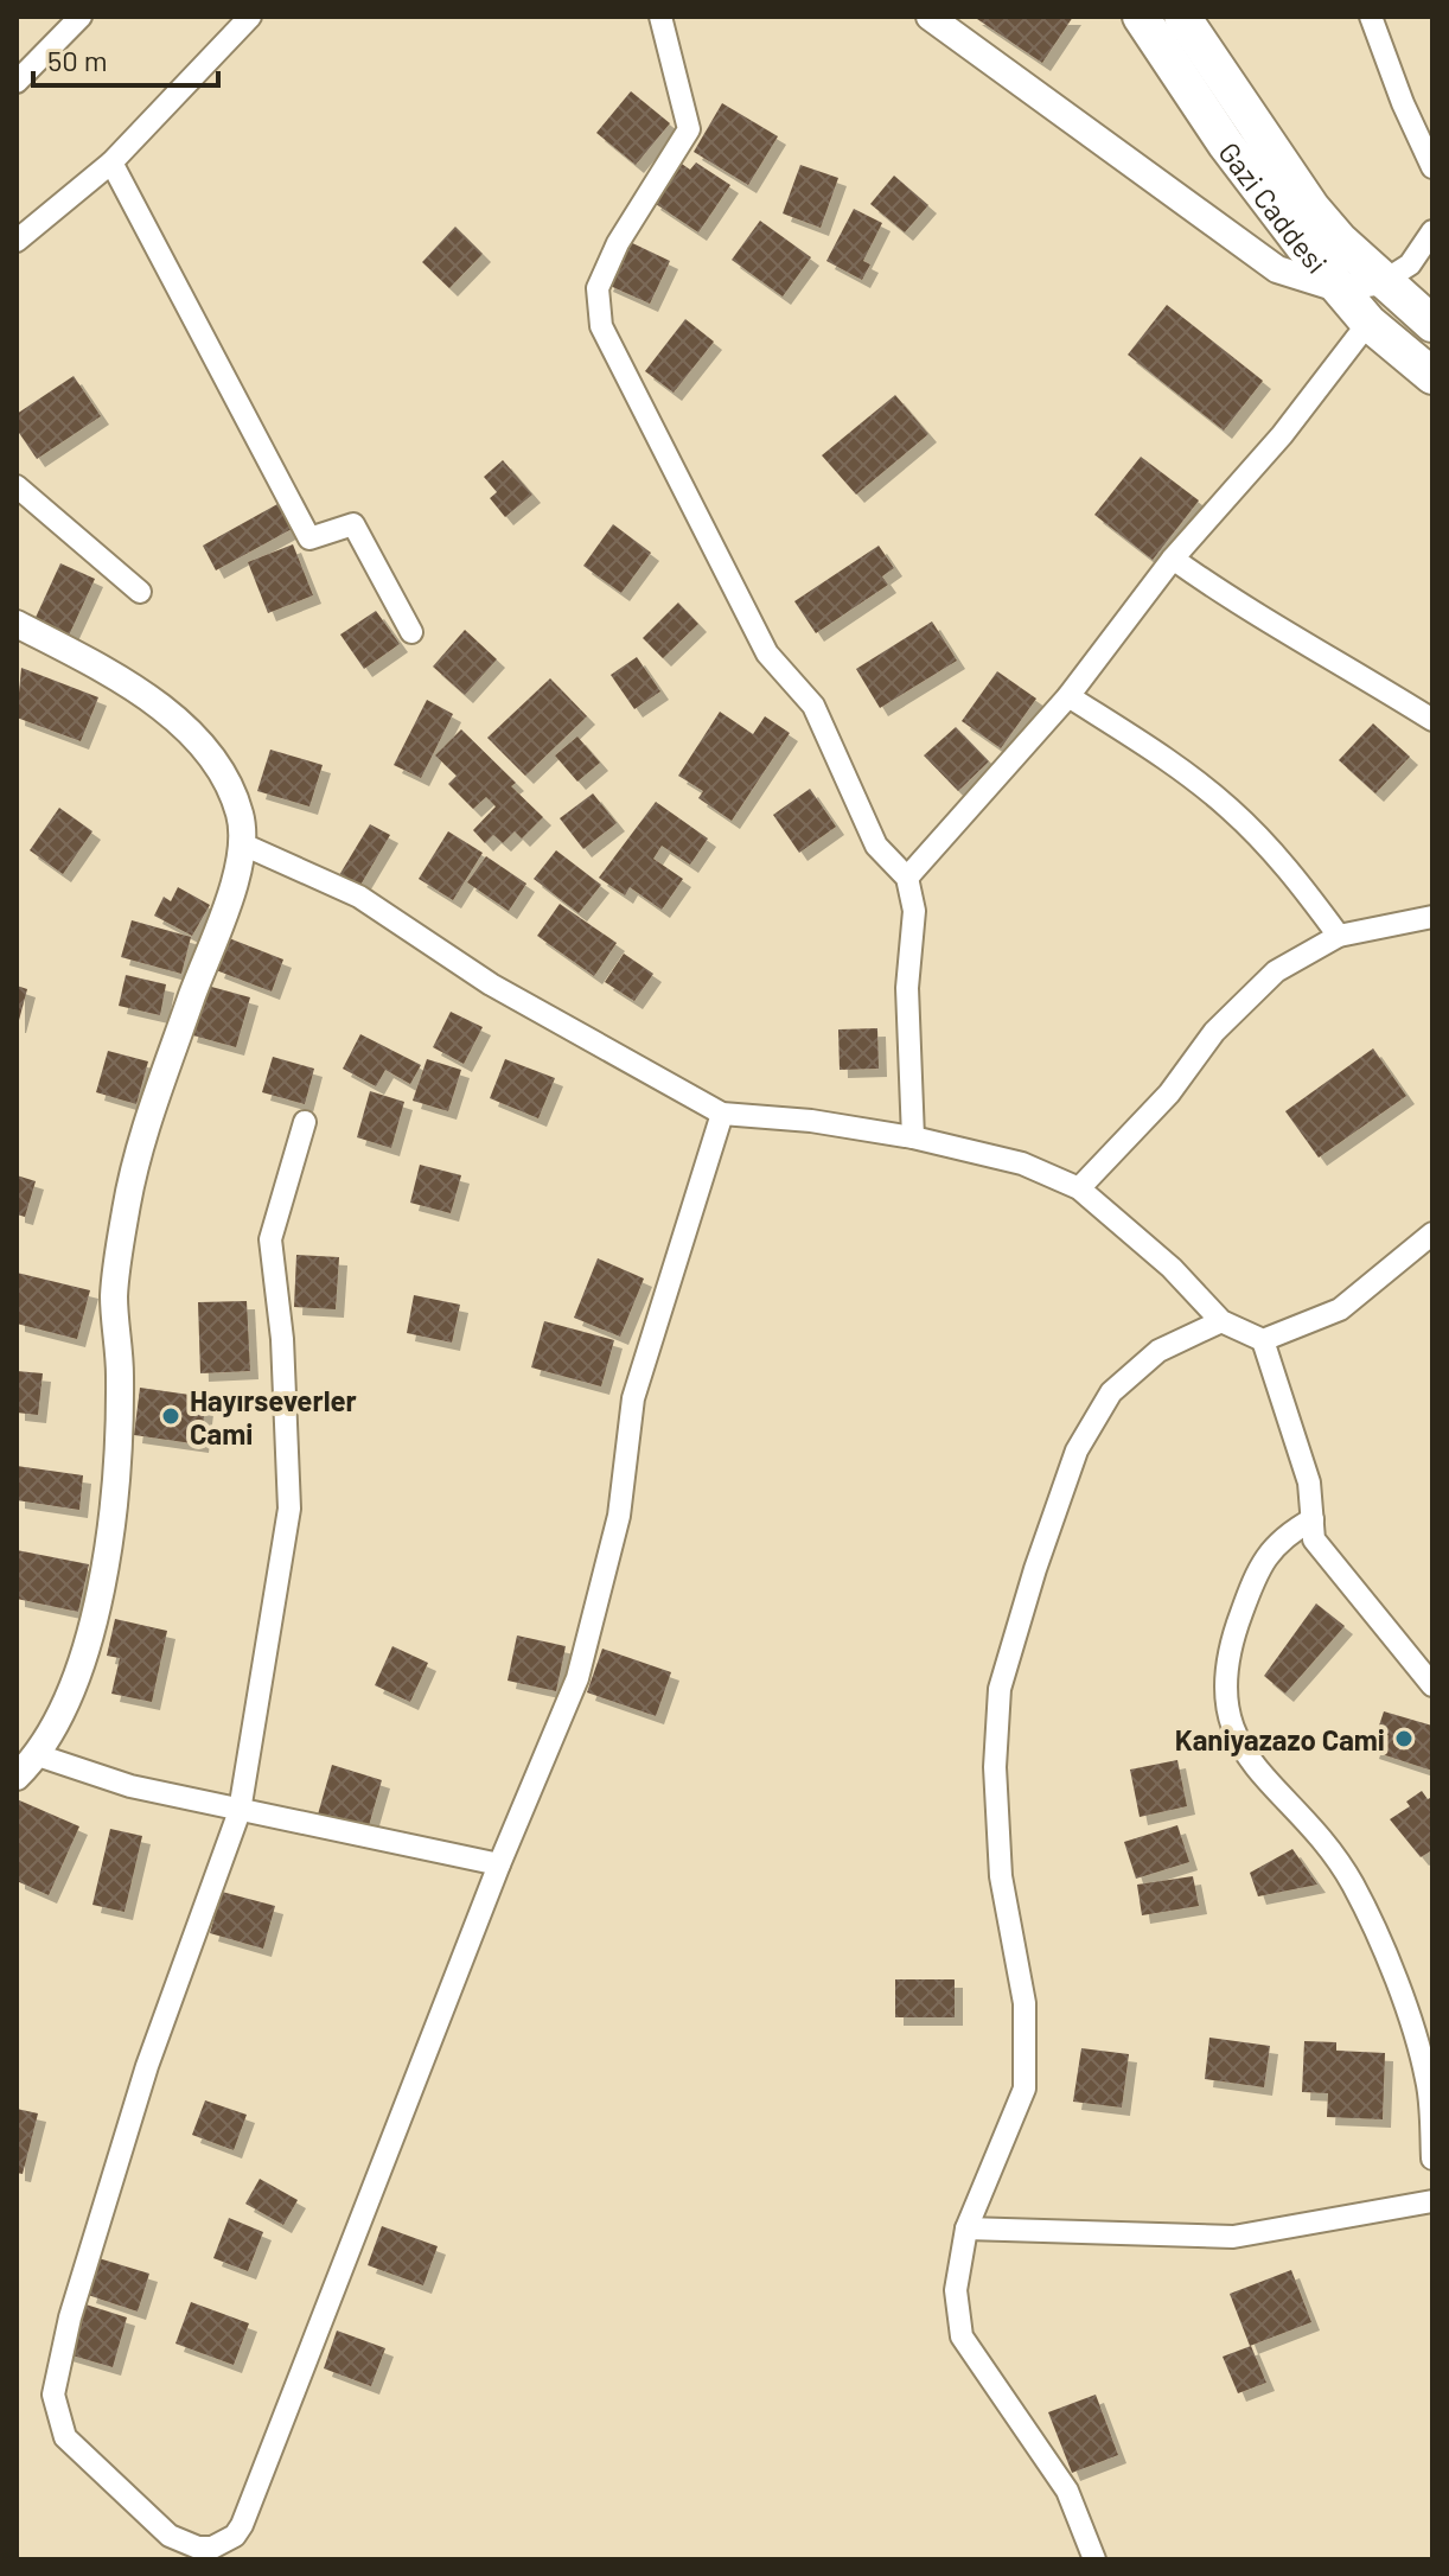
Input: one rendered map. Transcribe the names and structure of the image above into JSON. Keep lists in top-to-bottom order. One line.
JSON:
{"streets":{"highway":["Gazi Caddesi"]},"places":["Hayırseverler Cami","Kaniyazazo Cami"],"scale_bar":"50 m"}
